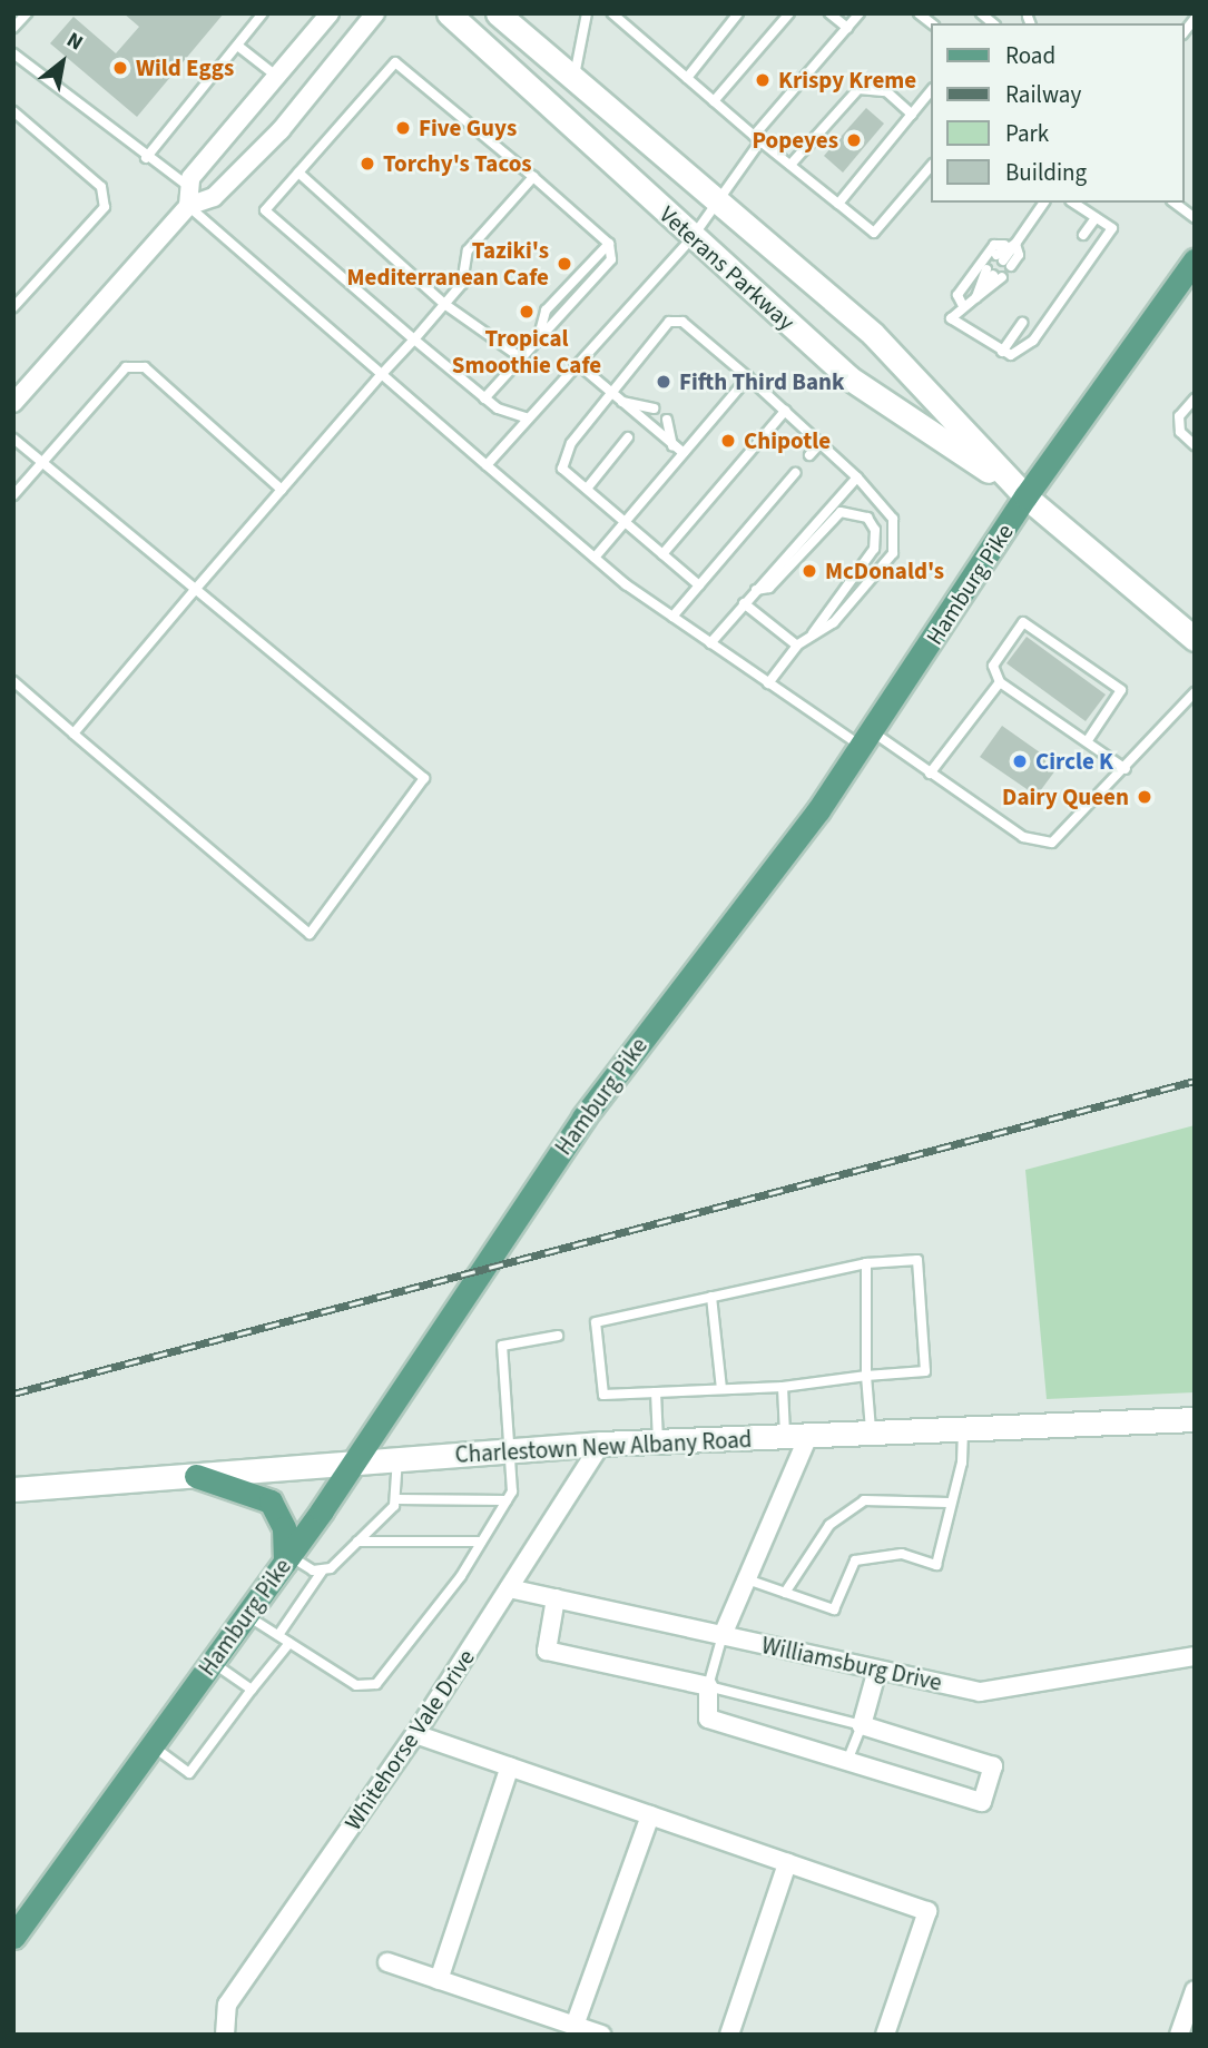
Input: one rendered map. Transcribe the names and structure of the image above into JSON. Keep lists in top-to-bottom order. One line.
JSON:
{"streets":{"main road":["Veterans Parkway","Hamburg Pike","Charlestown New Albany Road"],"street":["Williamsburg Drive","Whitehorse Vale Drive"]},"crossings":[["Veterans Parkway","Hamburg Pike"],["Hamburg Pike","Charlestown New Albany Road"],["Charlestown New Albany Road","Whitehorse Vale Drive"],["Williamsburg Drive","Whitehorse Vale Drive"]],"places":["Wild Eggs","Krispy Kreme","Five Guys","Popeyes","Torchy's Tacos","Taziki's Mediterranean Cafe","Tropical Smoothie Cafe","Fifth Third Bank","Chipotle","McDonald's","Circle K","Dairy Queen"],"legend":["Road","Railway","Park","Building"],"north":"top right"}
